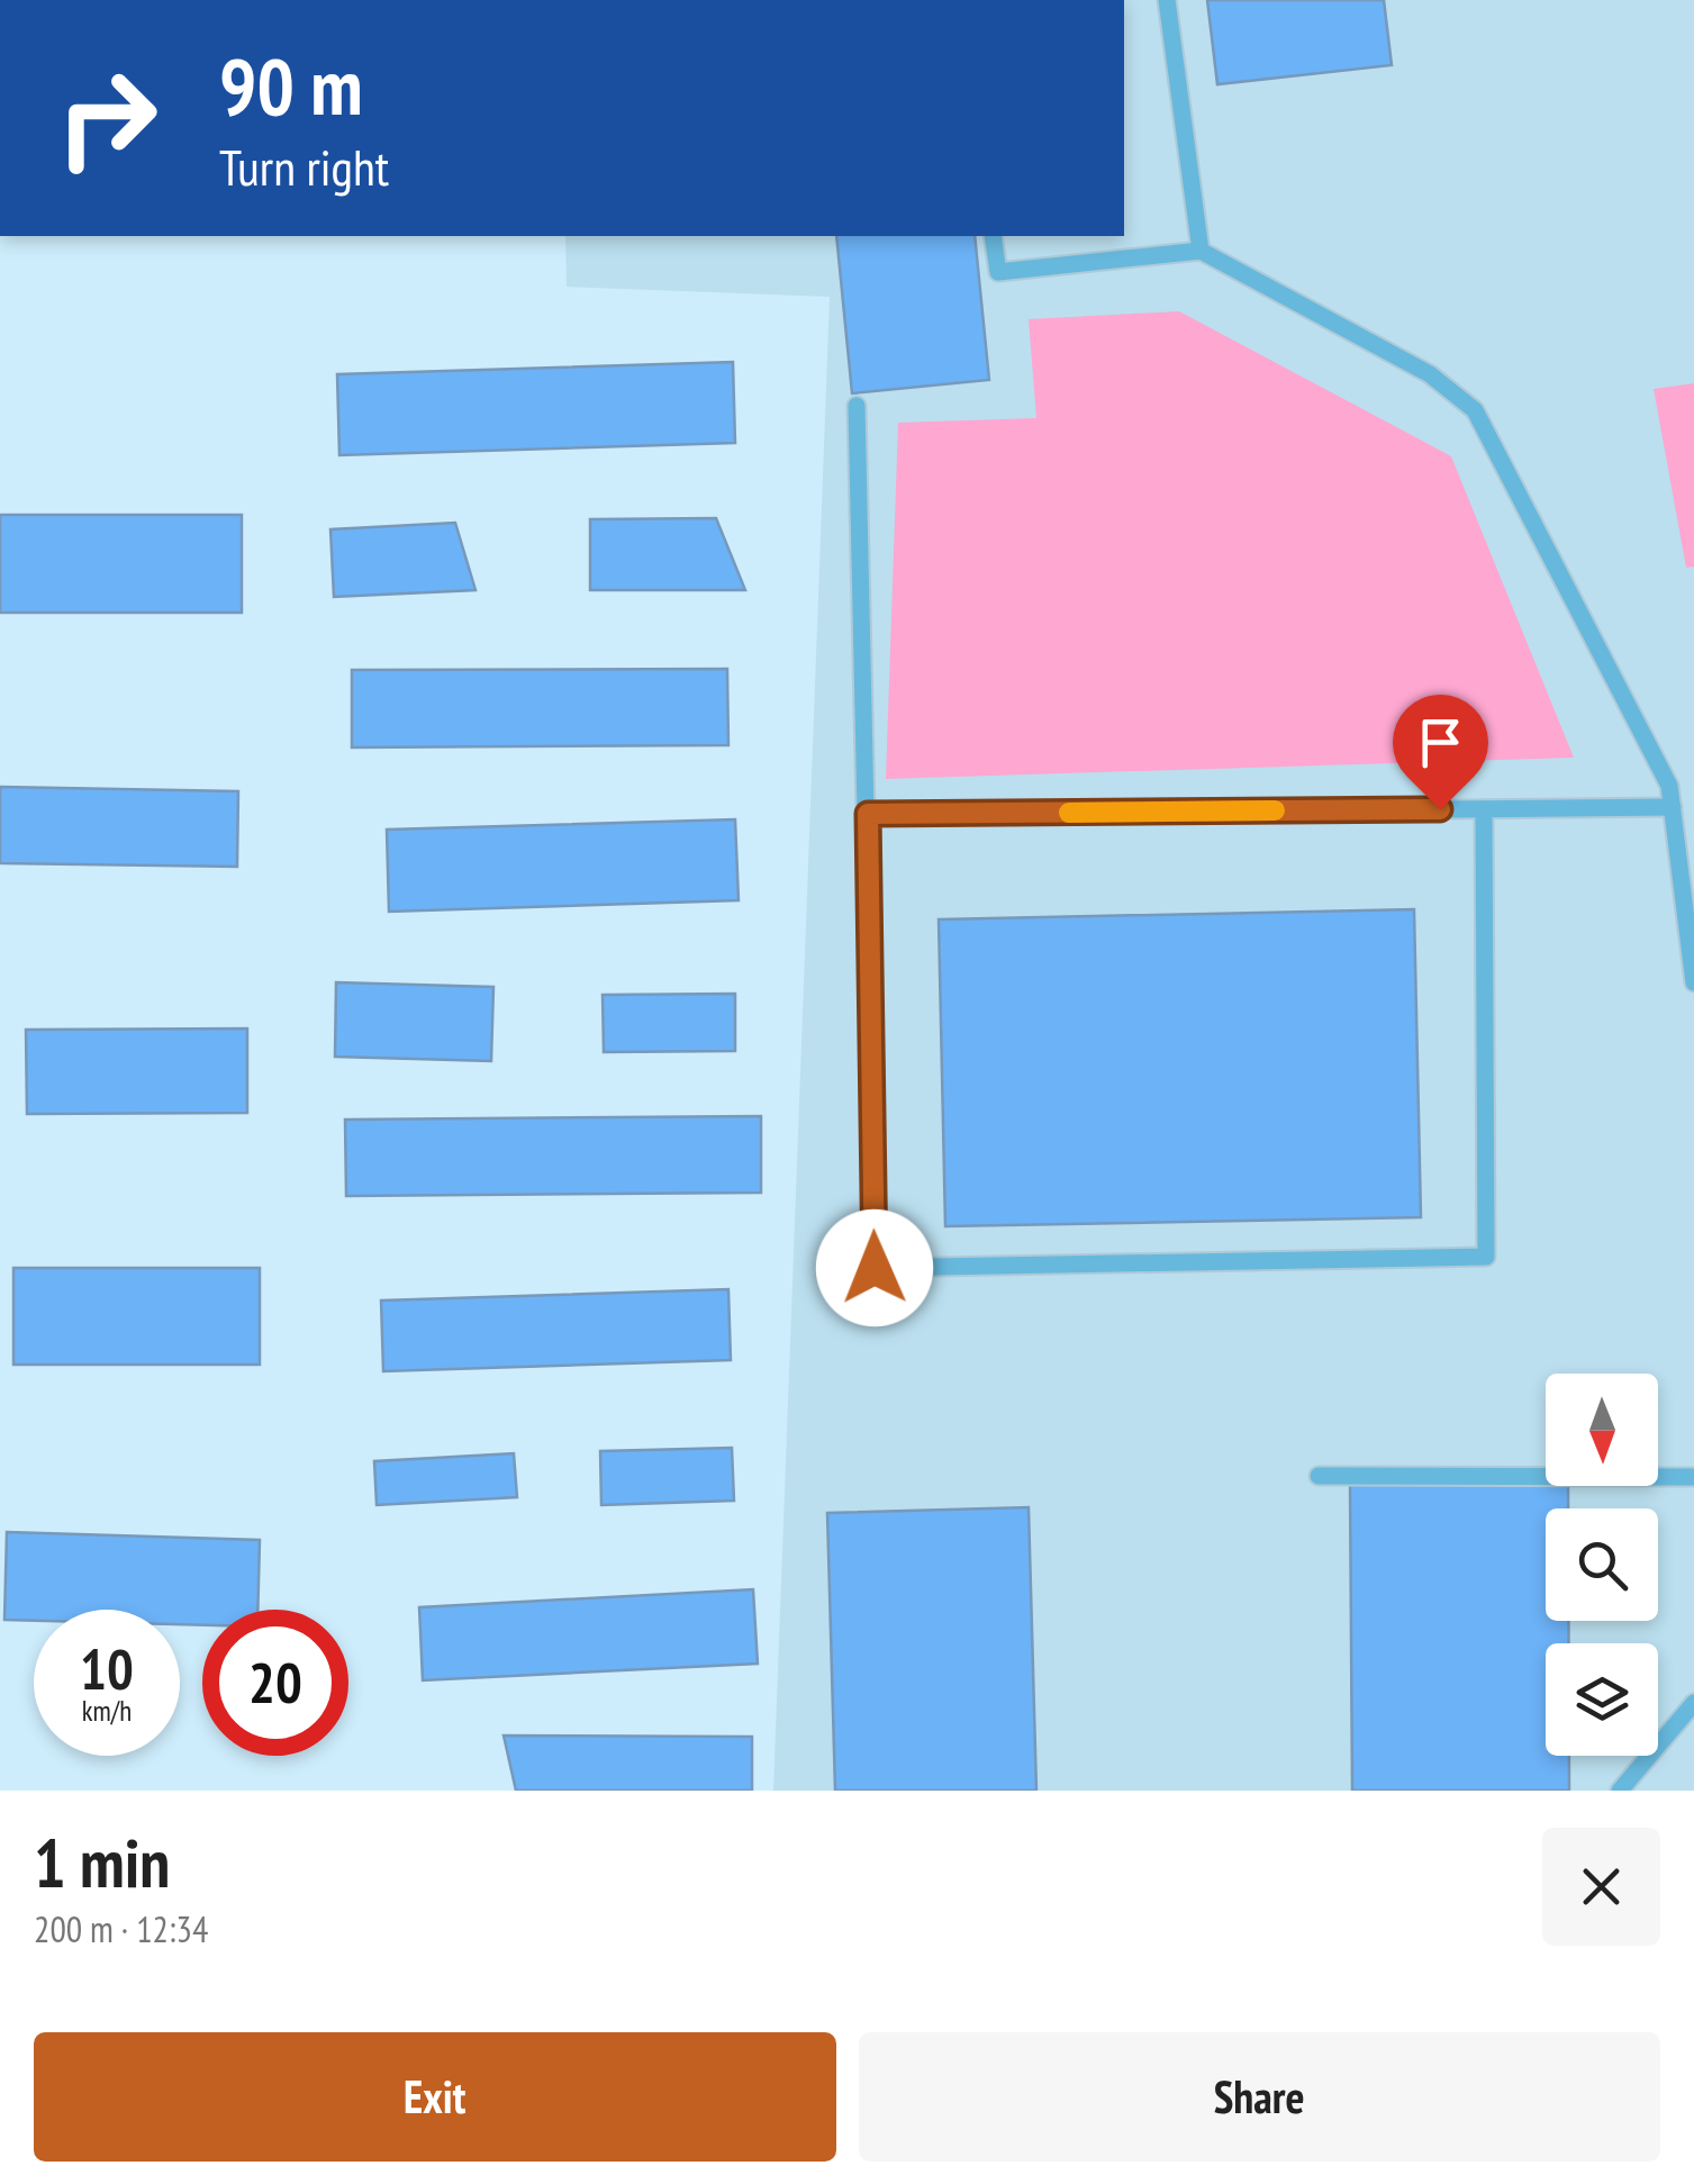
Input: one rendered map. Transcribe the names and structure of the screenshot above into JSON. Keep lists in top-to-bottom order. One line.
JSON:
{"north":"bottom","page":{"turn":["90 m","Turn right"],"speed":"10 km/h","limit":"20","heading":["1 min","200 m · 12:34"],"buttons":["Exit","Share"]}}
